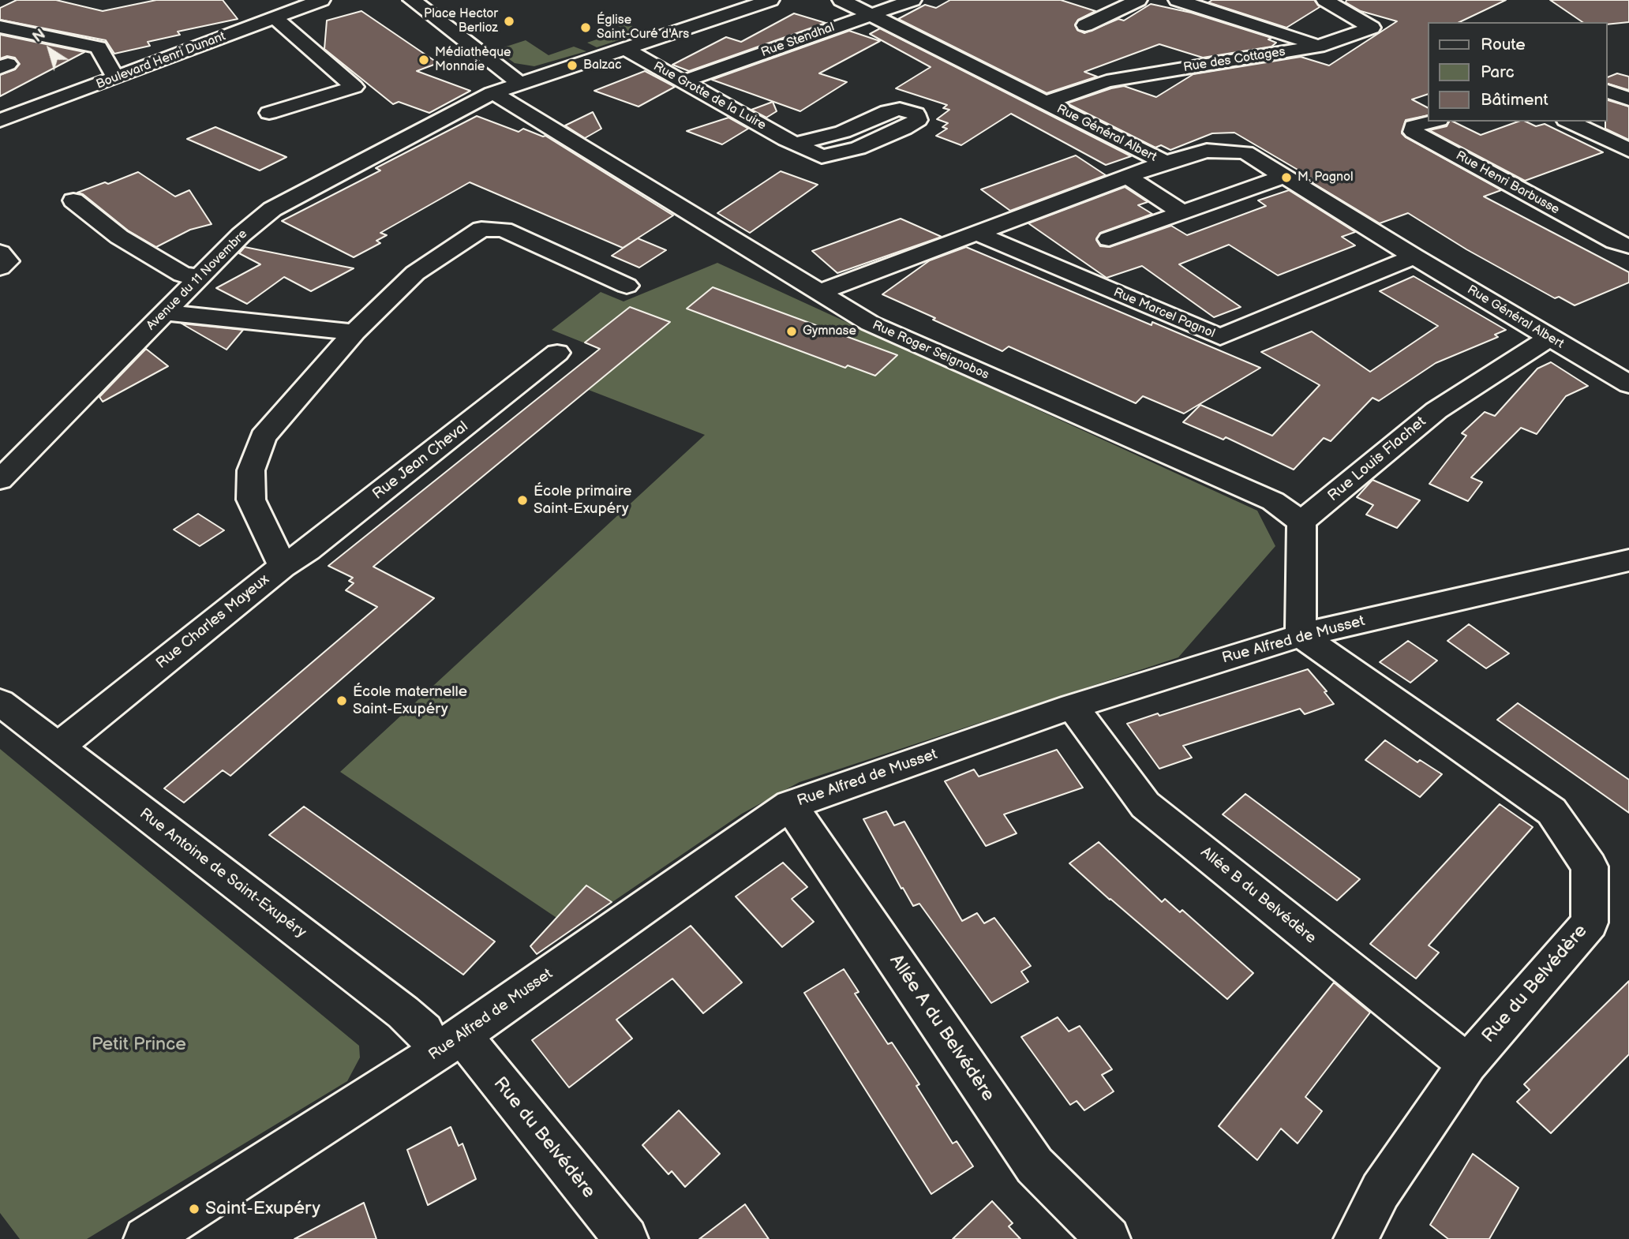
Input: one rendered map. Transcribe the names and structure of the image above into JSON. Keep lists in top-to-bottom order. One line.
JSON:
{"streets":{"street":["Rue Stendhal","Rue des Cottages","Boulevard Henri Dunant","Rue Grotte de la Luire","Rue Général Albert","Rue Henri Barbusse","Avenue du 11 Novembre","Rue Marcel Pagnol","Rue Roger Seignobos","Rue Louis Flachet","Rue Jean Cheval","Rue Charles Mayeux","Rue Alfred de Musset","Rue Antoine de Saint-Exupéry","Allée B du Belvédère","Rue du Belvédère","Allée A du Belvédère"]},"crossings":[["Rue Stendhal","Rue Grotte de la Luire"],["Rue Stendhal","Rue Général Albert"],["Rue des Cottages","Rue Général Albert"],["Rue Grotte de la Luire","Avenue du 11 Novembre"],["Rue Général Albert","Rue Marcel Pagnol"],["Rue Général Albert","Rue Louis Flachet"],["Avenue du 11 Novembre","Rue Roger Seignobos"],["Rue Roger Seignobos","Rue Louis Flachet"],["Rue Jean Cheval","Rue Charles Mayeux"],["Rue Charles Mayeux","Rue Antoine de Saint-Exupéry"],["Rue Alfred de Musset","Rue Antoine de Saint-Exupéry"],["Rue Alfred de Musset","Allée B du Belvédère"],["Rue Alfred de Musset","Rue du Belvédère"],["Rue Alfred de Musset","Allée A du Belvédère"],["Rue Antoine de Saint-Exupéry","Rue du Belvédère"],["Allée B du Belvédère","Rue du Belvédère"]],"parks":["Petit Prince"],"places":["Place Hector Berlioz","Église Saint-Curé d'Ars","Médiathèque Monnaie","Balzac","M. Pagnol","Gymnase","École primaire Saint-Exupéry","École maternelle Saint-Exupéry","Saint-Exupéry"],"legend":["Route","Parc","Bâtiment"],"north":"top left"}
